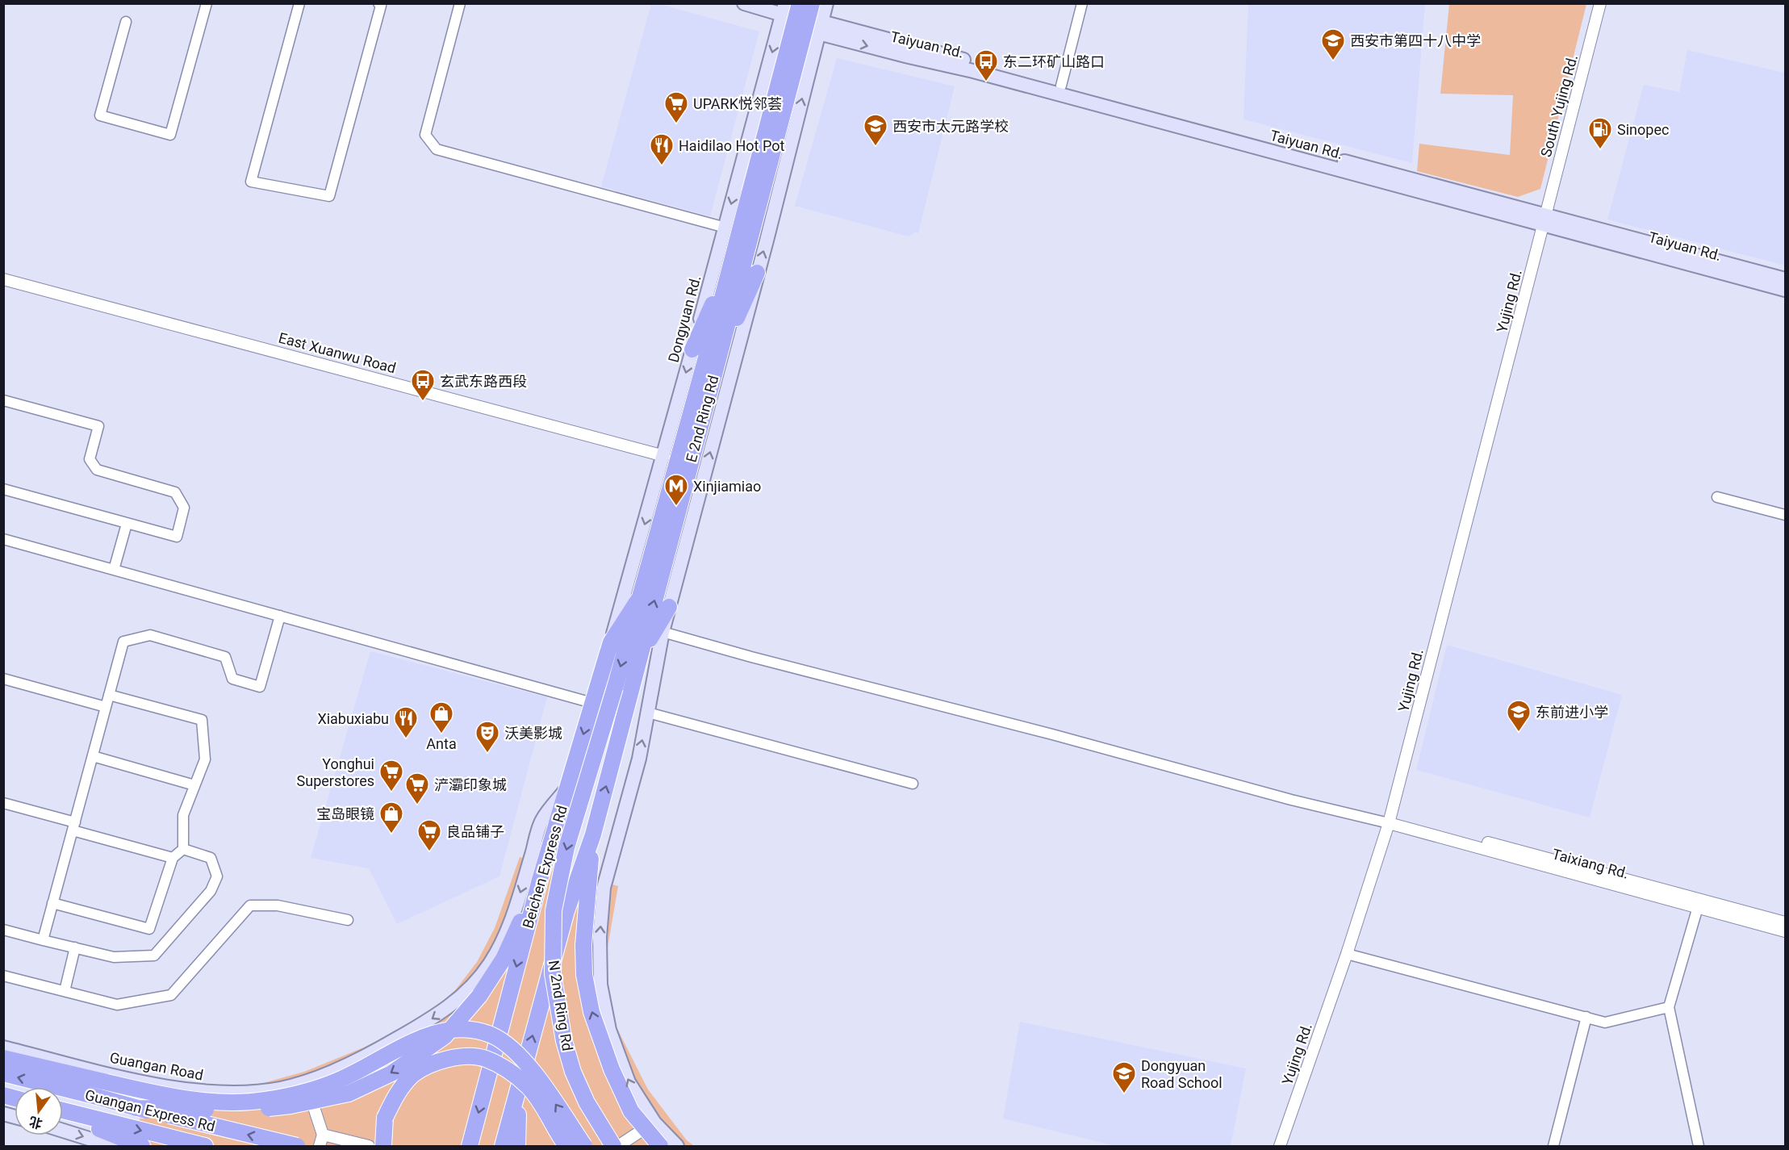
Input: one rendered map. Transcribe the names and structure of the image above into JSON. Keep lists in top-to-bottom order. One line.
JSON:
{"streets":{"highway":["E 2nd Ring Rd","Beichen Express Rd","N 2nd Ring Rd","Guangan Express Rd"],"main road":["Taiyuan Rd.","Dongyuan Rd.","Guangan Road"],"street":["South Yujing Rd.","Yujing Rd.","East Xuanwu Road","Taixiang Rd."]},"crossings":[["Taiyuan Rd.","South Yujing Rd."],["Taiyuan Rd.","Yujing Rd."],["South Yujing Rd.","Yujing Rd."],["Yujing Rd.","Taixiang Rd."],["Dongyuan Rd.","East Xuanwu Road"],["Dongyuan Rd.","Beichen Express Rd"],["E 2nd Ring Rd","Beichen Express Rd"],["E 2nd Ring Rd","N 2nd Ring Rd"],["Beichen Express Rd","Guangan Road"]],"one_way":["Guangan Road"],"places":{"school or university":["西安市第四十八中学","西安市太元路学校","东前进小学","Dongyuan Road School"],"bus stop":["东二环矿山路口","玄武东路西段"],"supermarket":["UPARK悦邻荟","Yonghui Superstores","浐灞印象城","良品铺子"],"fuel station":["Sinopec"],"restaurant":["Haidilao Hot Pot","Xiabuxiabu"],"metro station":["Xinjiamiao"],"shop":["Anta","宝岛眼镜"],"theatre":["沃美影城"]},"north":"bottom"}
